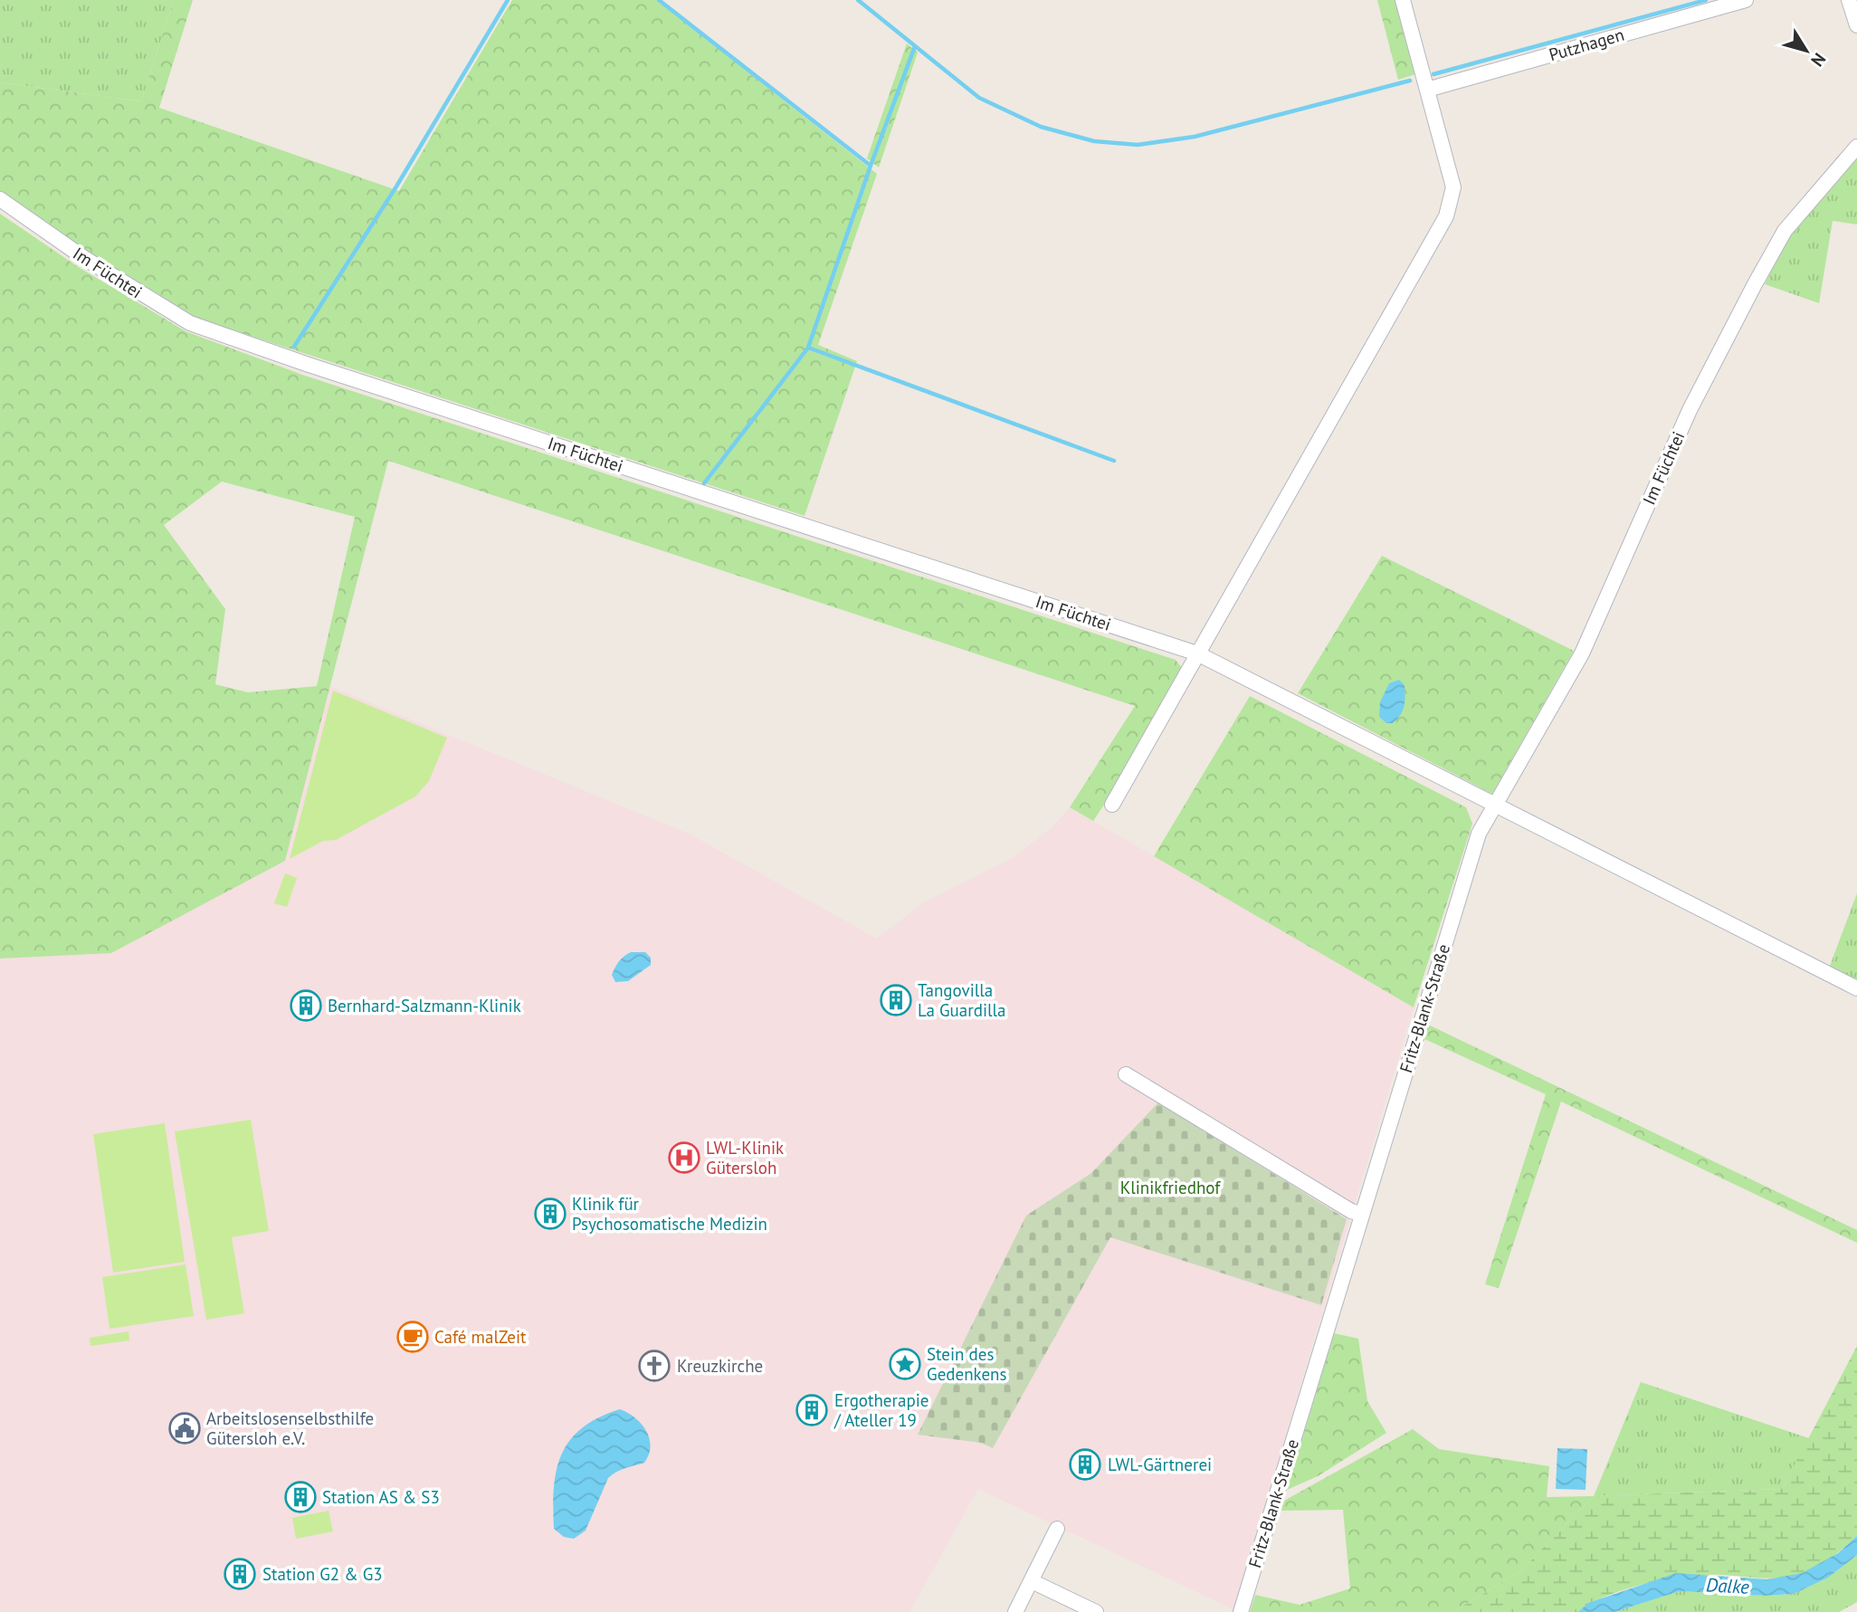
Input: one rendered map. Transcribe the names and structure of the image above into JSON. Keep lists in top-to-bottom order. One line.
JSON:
{"streets":{"street":["Putzhagen","Im Füchtei","Fritz-Blank-Straße"]},"crossings":[["Im Füchtei","Fritz-Blank-Straße"]],"water":["Dalke"],"parks":["Klinikfriedhof"],"places":{"building":["Tangovilla La Guardilla","Bernhard-Salzmann-Klinik","Klinik für Psychosomatische Medizin","Ergotherapie / Ateller 19","LWL-Gärtnerei","Station AS & S3","Station G2 & G3"],"hospital":["LWL-Klinik Gütersloh"],"cafe":["Café malZeit"],"place":["Stein des Gedenkens"],"church":["Kreuzkirche"],"public building":["Arbeitslosenselbsthilfe Gütersloh e.V."]},"north":"bottom right"}
